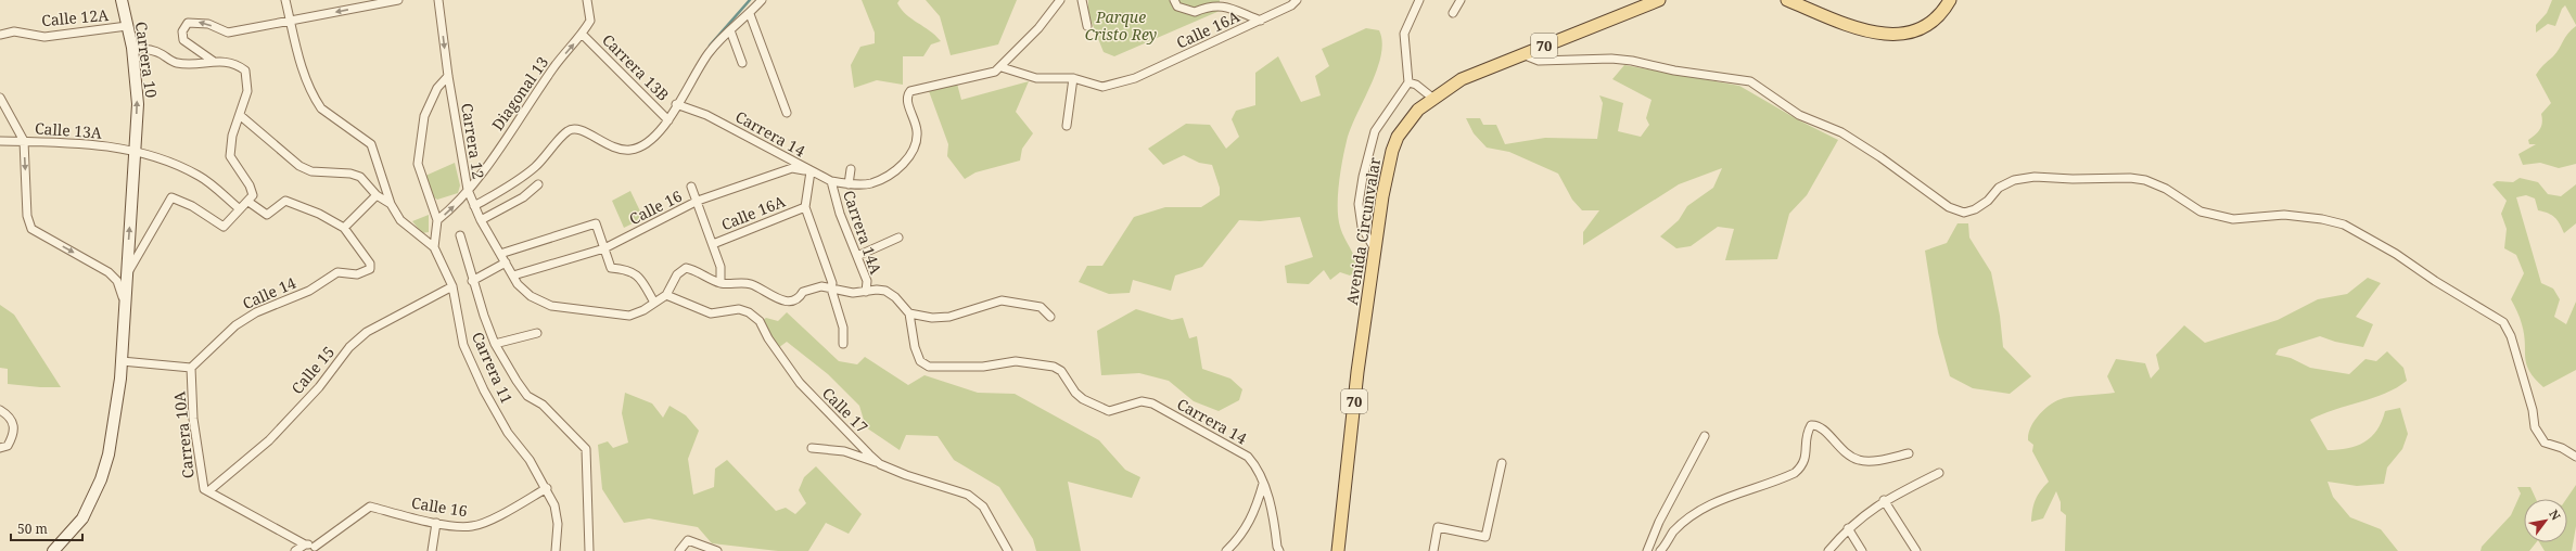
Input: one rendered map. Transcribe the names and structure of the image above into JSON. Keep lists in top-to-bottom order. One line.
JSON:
{"streets":{"main road":["70","Avenida Circunvalar"],"street":["Calle 12A","Calle 16A","Carrera 10","Carrera 13B","Diagonal 13","Calle 13A","Carrera 14","Carrera 12","Calle 16","Carrera 14A","Calle 14","Carrera 11","Calle 15","Calle 17","Carrera 10A"]},"crossings":[["Calle 12A","Carrera 10"],["Calle 16A","Carrera 14"],["Carrera 10","Calle 13A"],["Carrera 13B","Diagonal 13"],["Diagonal 13","Carrera 12"],["Carrera 14","Calle 16"],["Carrera 12","Calle 16"],["Calle 16","Carrera 11"],["Calle 16","Carrera 10A"],["Calle 14","Carrera 10A"],["Carrera 11","Calle 15"],["Calle 15","Carrera 10A"]],"one_way":["Carrera 10","Diagonal 13"],"parks":["Parque Cristo Rey"],"scale_bar":"50 m","north":"top right"}
